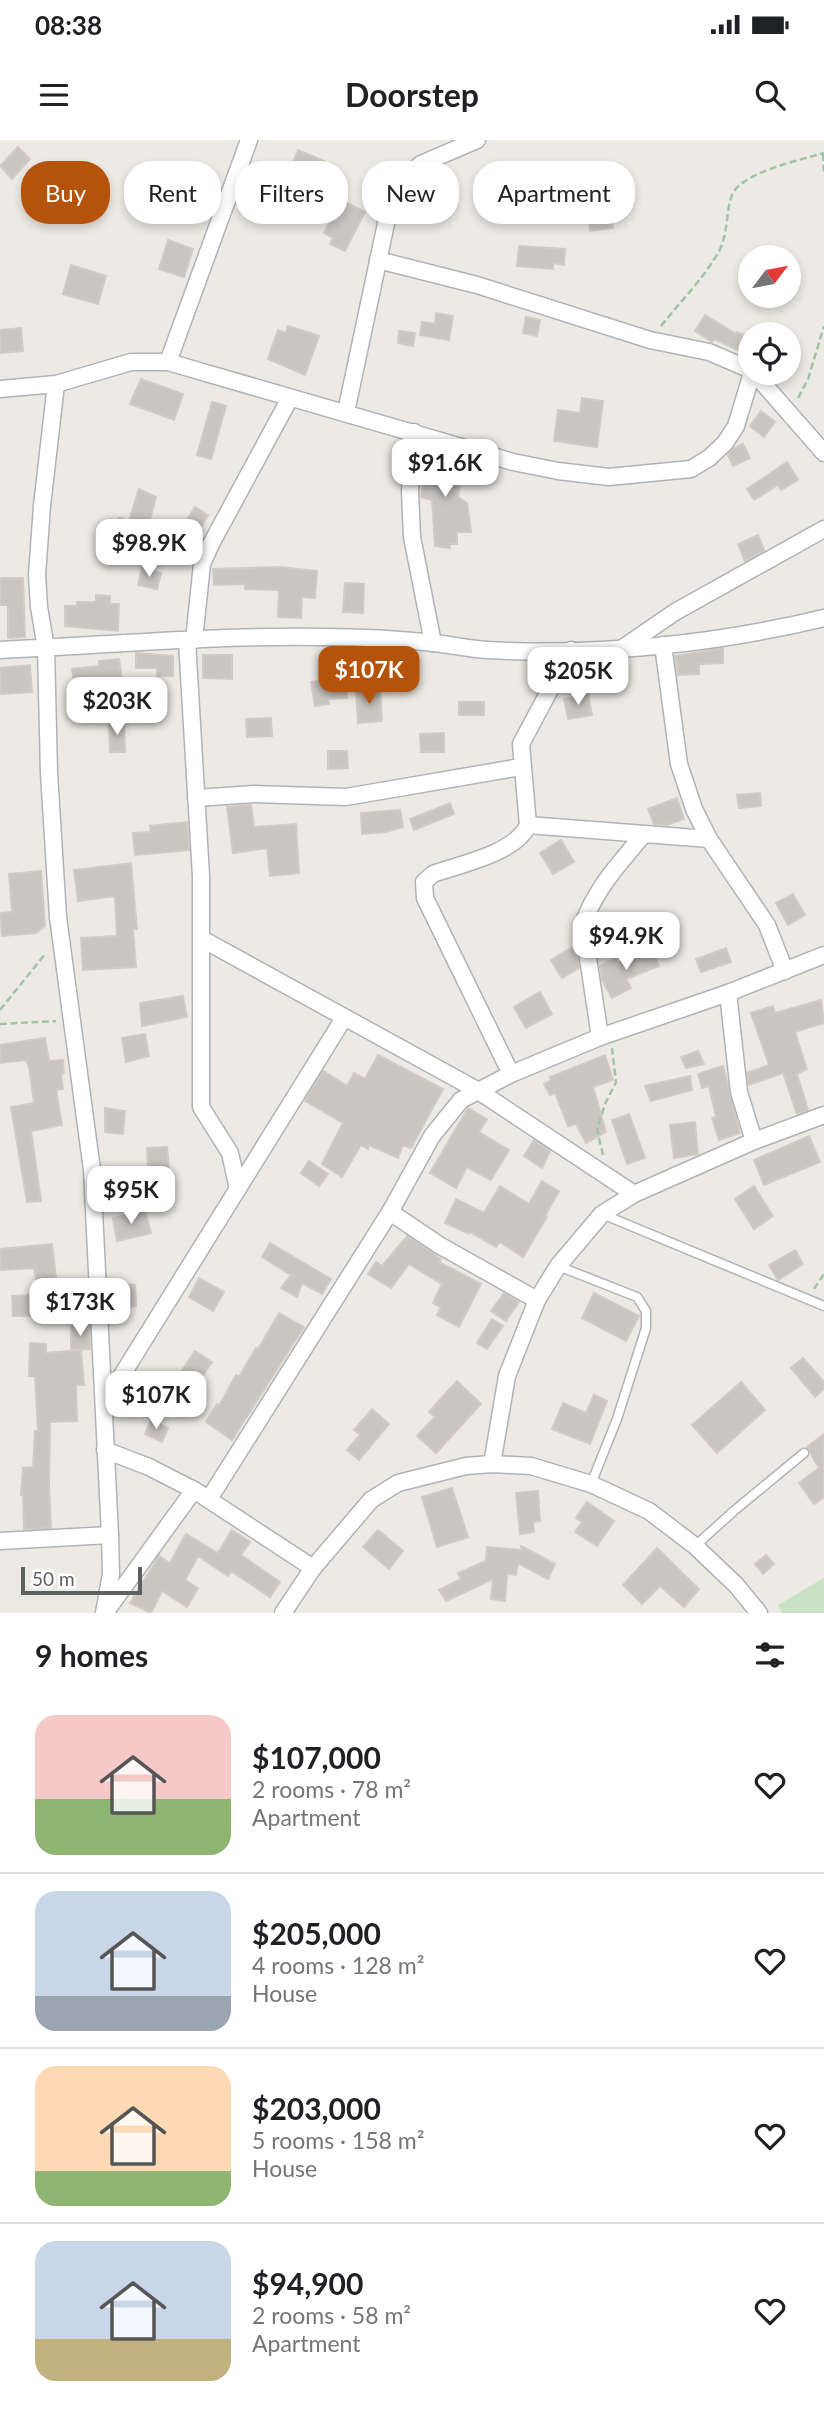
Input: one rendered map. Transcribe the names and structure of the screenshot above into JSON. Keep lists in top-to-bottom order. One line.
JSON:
{"scale_bar":"50 m","north":"top right","page":{"status":"08:38","header":"Doorstep","chip":["Buy","Rent","Filters","New","Apartment"],"price":["$91.6K","$98.9K","$107K","$205K","$203K","$94.9K","$95K","$173K","$107K"],"scale":"50 m","heading":"9 homes","list":[{"name":"$107,000","note":"2 rooms · 78 m² · Apartment"},{"name":"$205,000","note":"4 rooms · 128 m² · House"},{"name":"$203,000","note":"5 rooms · 158 m² · House"},{"name":"$94,900","note":"2 rooms · 58 m² · Apartment"}]}}
